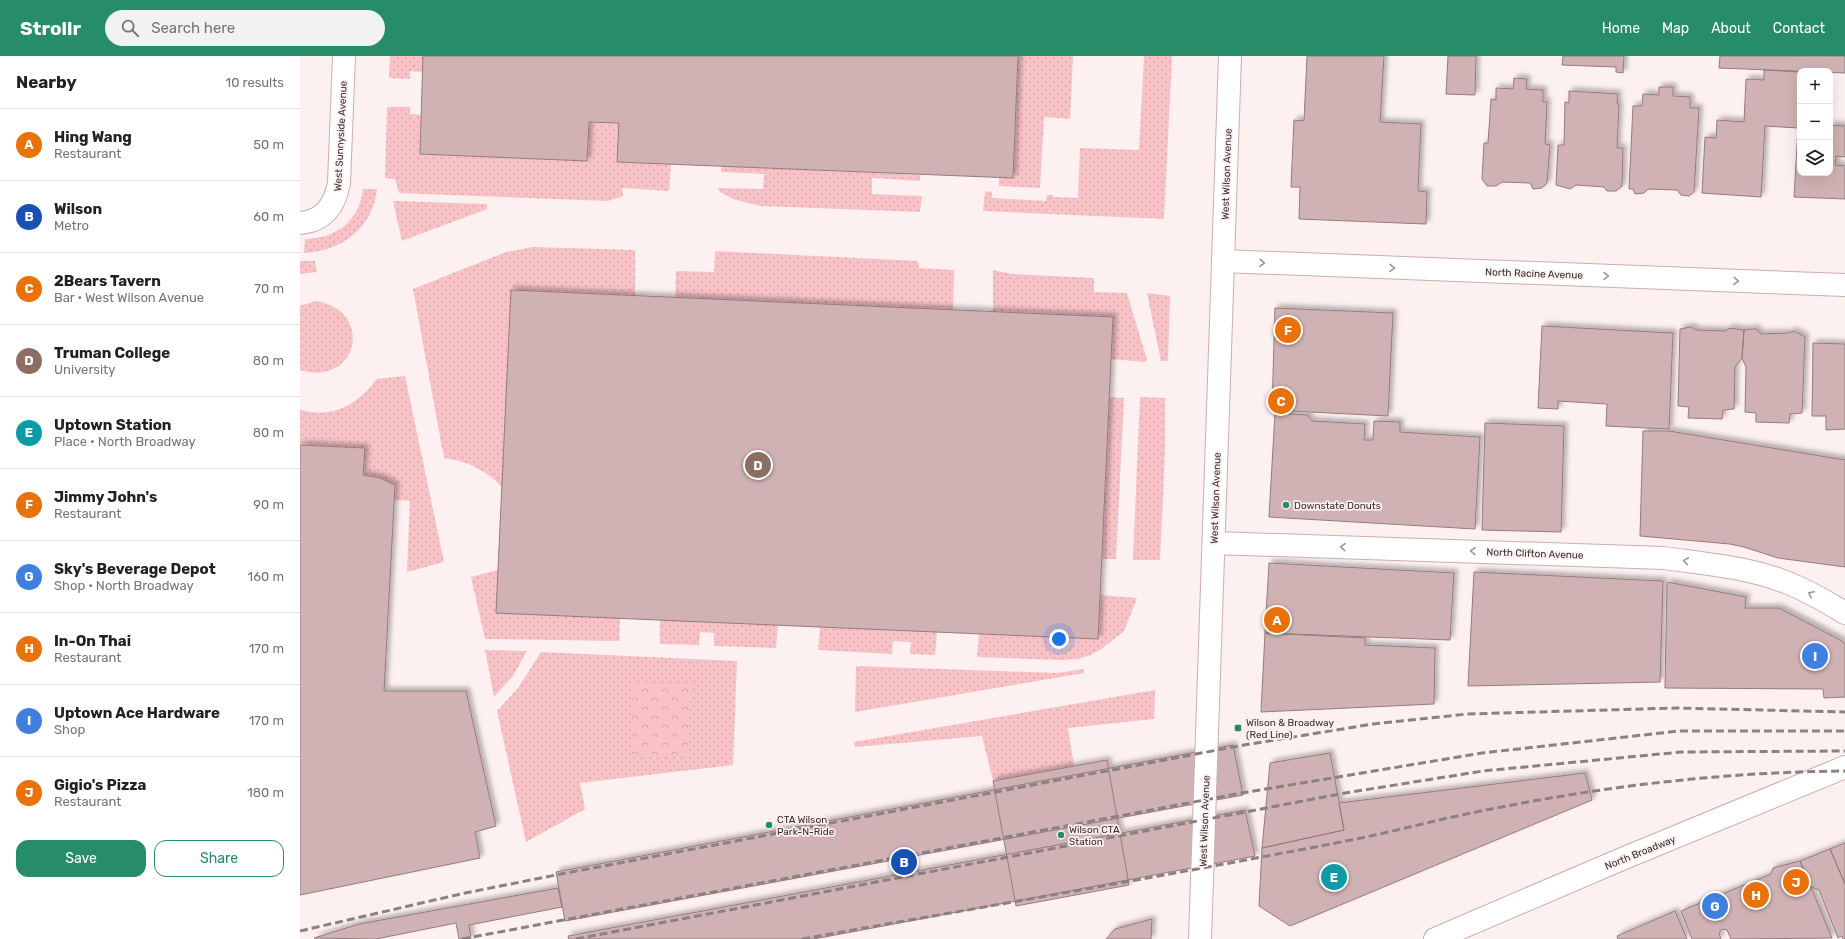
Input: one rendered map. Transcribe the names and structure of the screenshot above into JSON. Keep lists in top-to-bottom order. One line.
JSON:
{"streets":{"street":["West Sunnyside Avenue","West Wilson Avenue","North Racine Avenue","North Clifton Avenue","North Broadway"]},"crossings":[["West Wilson Avenue","North Racine Avenue"],["West Wilson Avenue","North Clifton Avenue"]],"one_way":["North Racine Avenue","North Clifton Avenue"],"places":{"other":["Downstate Donuts","CTA Wilson Park-N-Ride","Wilson CTA Station"],"transit":["Wilson & Broadway (Red Line)"]},"page":{"header":"Strollr","search":"Search here","nav":["Home","Map","About","Contact"],"heading":["Nearby","10 results"],"map_buttons":["+","−"],"list":[{"mark":"A","name":"Hing Wang","note":"Restaurant","value":"50 m"},{"mark":"B","name":"Wilson","note":"Metro","value":"60 m"},{"mark":"C","name":"2Bears Tavern","note":"Bar · West Wilson Avenue","value":"70 m"},{"mark":"D","name":"Truman College","note":"University","value":"80 m"},{"mark":"E","name":"Uptown Station","note":"Place · North Broadway","value":"80 m"},{"mark":"F","name":"Jimmy John's","note":"Restaurant","value":"90 m"},{"mark":"G","name":"Sky's Beverage Depot","note":"Shop · North Broadway","value":"160 m"},{"mark":"H","name":"In-On Thai","note":"Restaurant","value":"170 m"},{"mark":"I","name":"Uptown Ace Hardware","note":"Shop","value":"170 m"},{"mark":"J","name":"Gigio's Pizza","note":"Restaurant","value":"180 m"}],"pins":["F","C","D","A","I","B","E","J","H","G"],"buttons":["Save","Share"]}}
